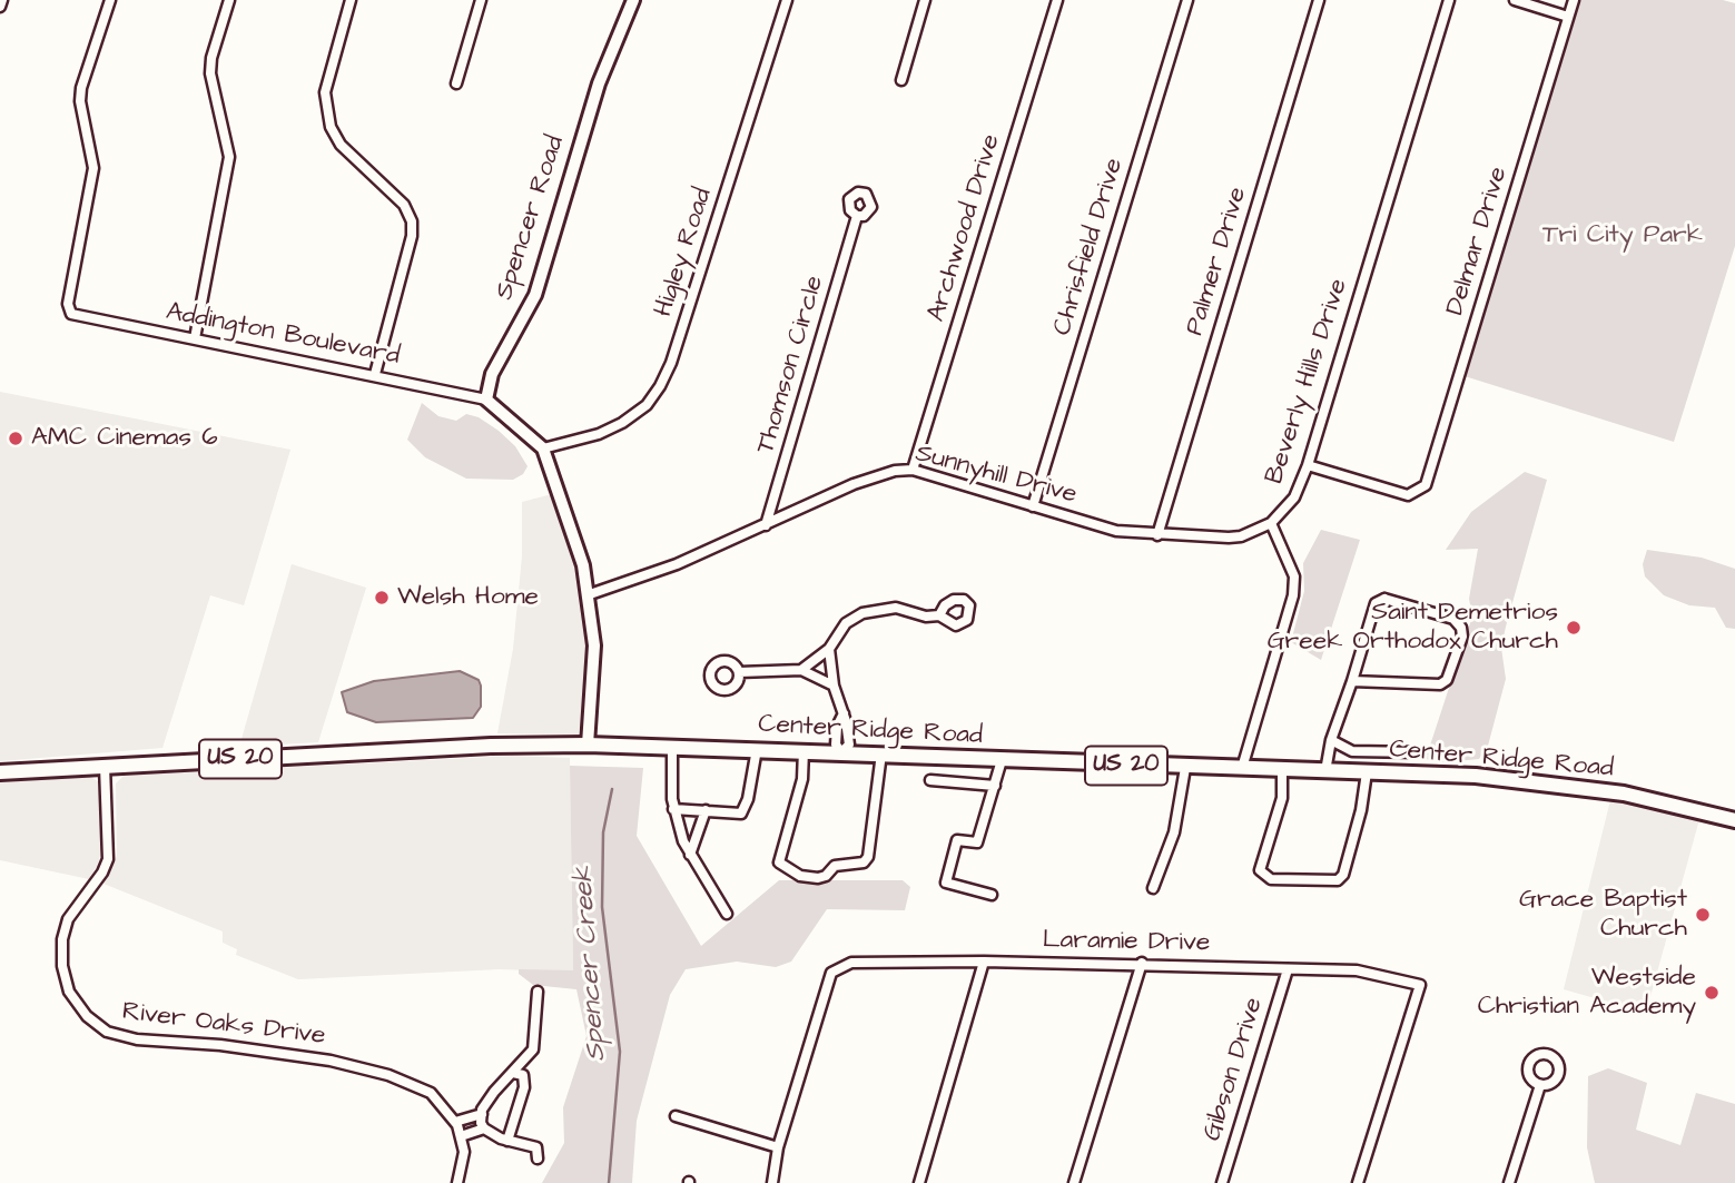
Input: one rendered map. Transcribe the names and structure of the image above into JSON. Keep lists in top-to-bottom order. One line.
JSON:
{"streets":{"main road":["Center Ridge Road","US 20"],"street":["Spencer Road","Archwood Drive","Delmar Drive","Chrisfield Drive","Higley Road","Palmer Drive","Addington Boulevard","Thomson Circle","Beverly Hills Drive","Sunnyhill Drive","Laramie Drive","River Oaks Drive","Gibson Drive"]},"crossings":[["Spencer Road","Addington Boulevard"],["Archwood Drive","Sunnyhill Drive"],["Delmar Drive","Beverly Hills Drive"],["Chrisfield Drive","Sunnyhill Drive"],["Palmer Drive","Sunnyhill Drive"],["Thomson Circle","Sunnyhill Drive"],["Beverly Hills Drive","Sunnyhill Drive"],["Center Ridge Road","River Oaks Drive"],["Laramie Drive","Gibson Drive"]],"water":["Spencer Creek"],"parks":["Tri City Park"],"places":["AMC Cinemas 6","Welsh Home","Saint Demetrios Greek Orthodox Church","Grace Baptist Church","Westside Christian Academy"]}
